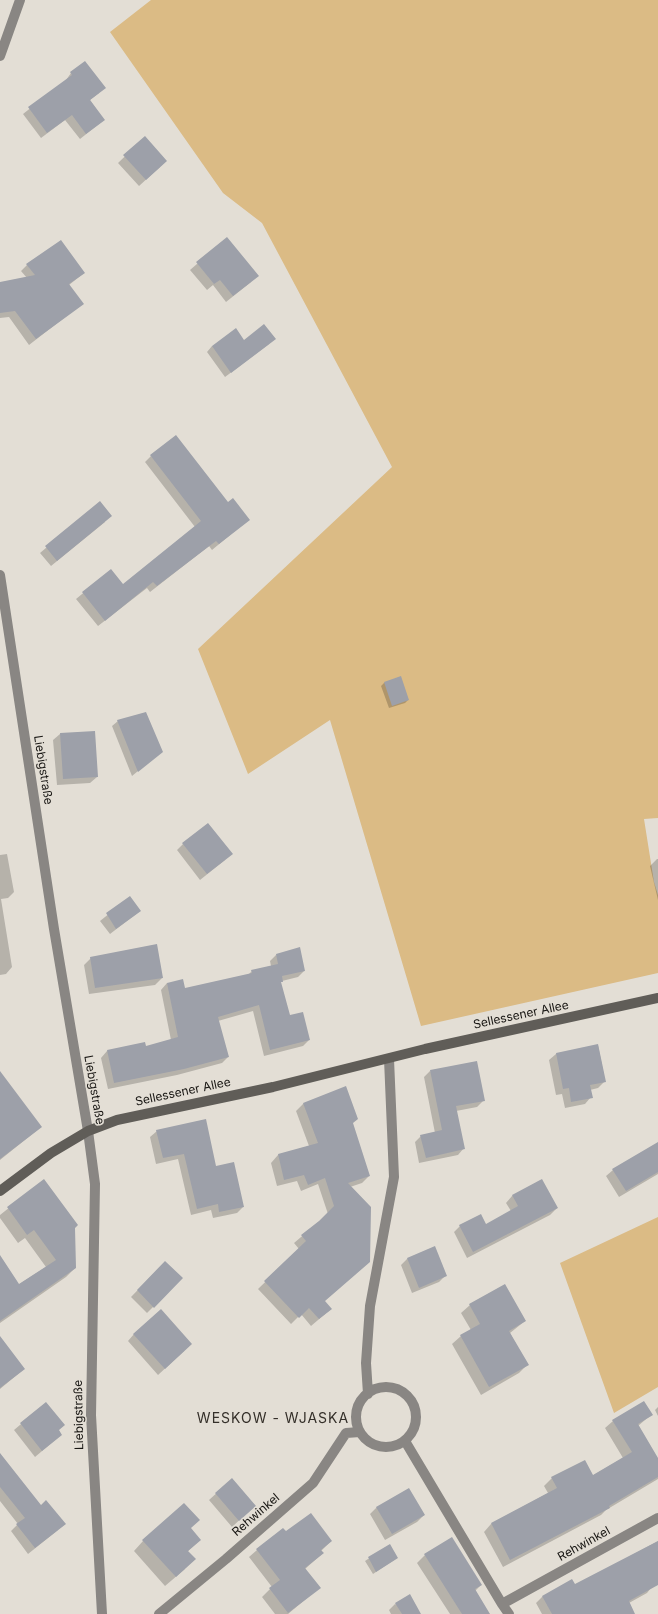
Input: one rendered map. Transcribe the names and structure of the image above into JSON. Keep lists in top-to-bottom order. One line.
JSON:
{"streets":{"main road":["Sellessener Allee"],"street":["Liebigstraße","Rehwinkel"]},"crossings":[["Liebigstraße","Sellessener Allee"]],"districts":["WESKOW - WJASKA"]}
